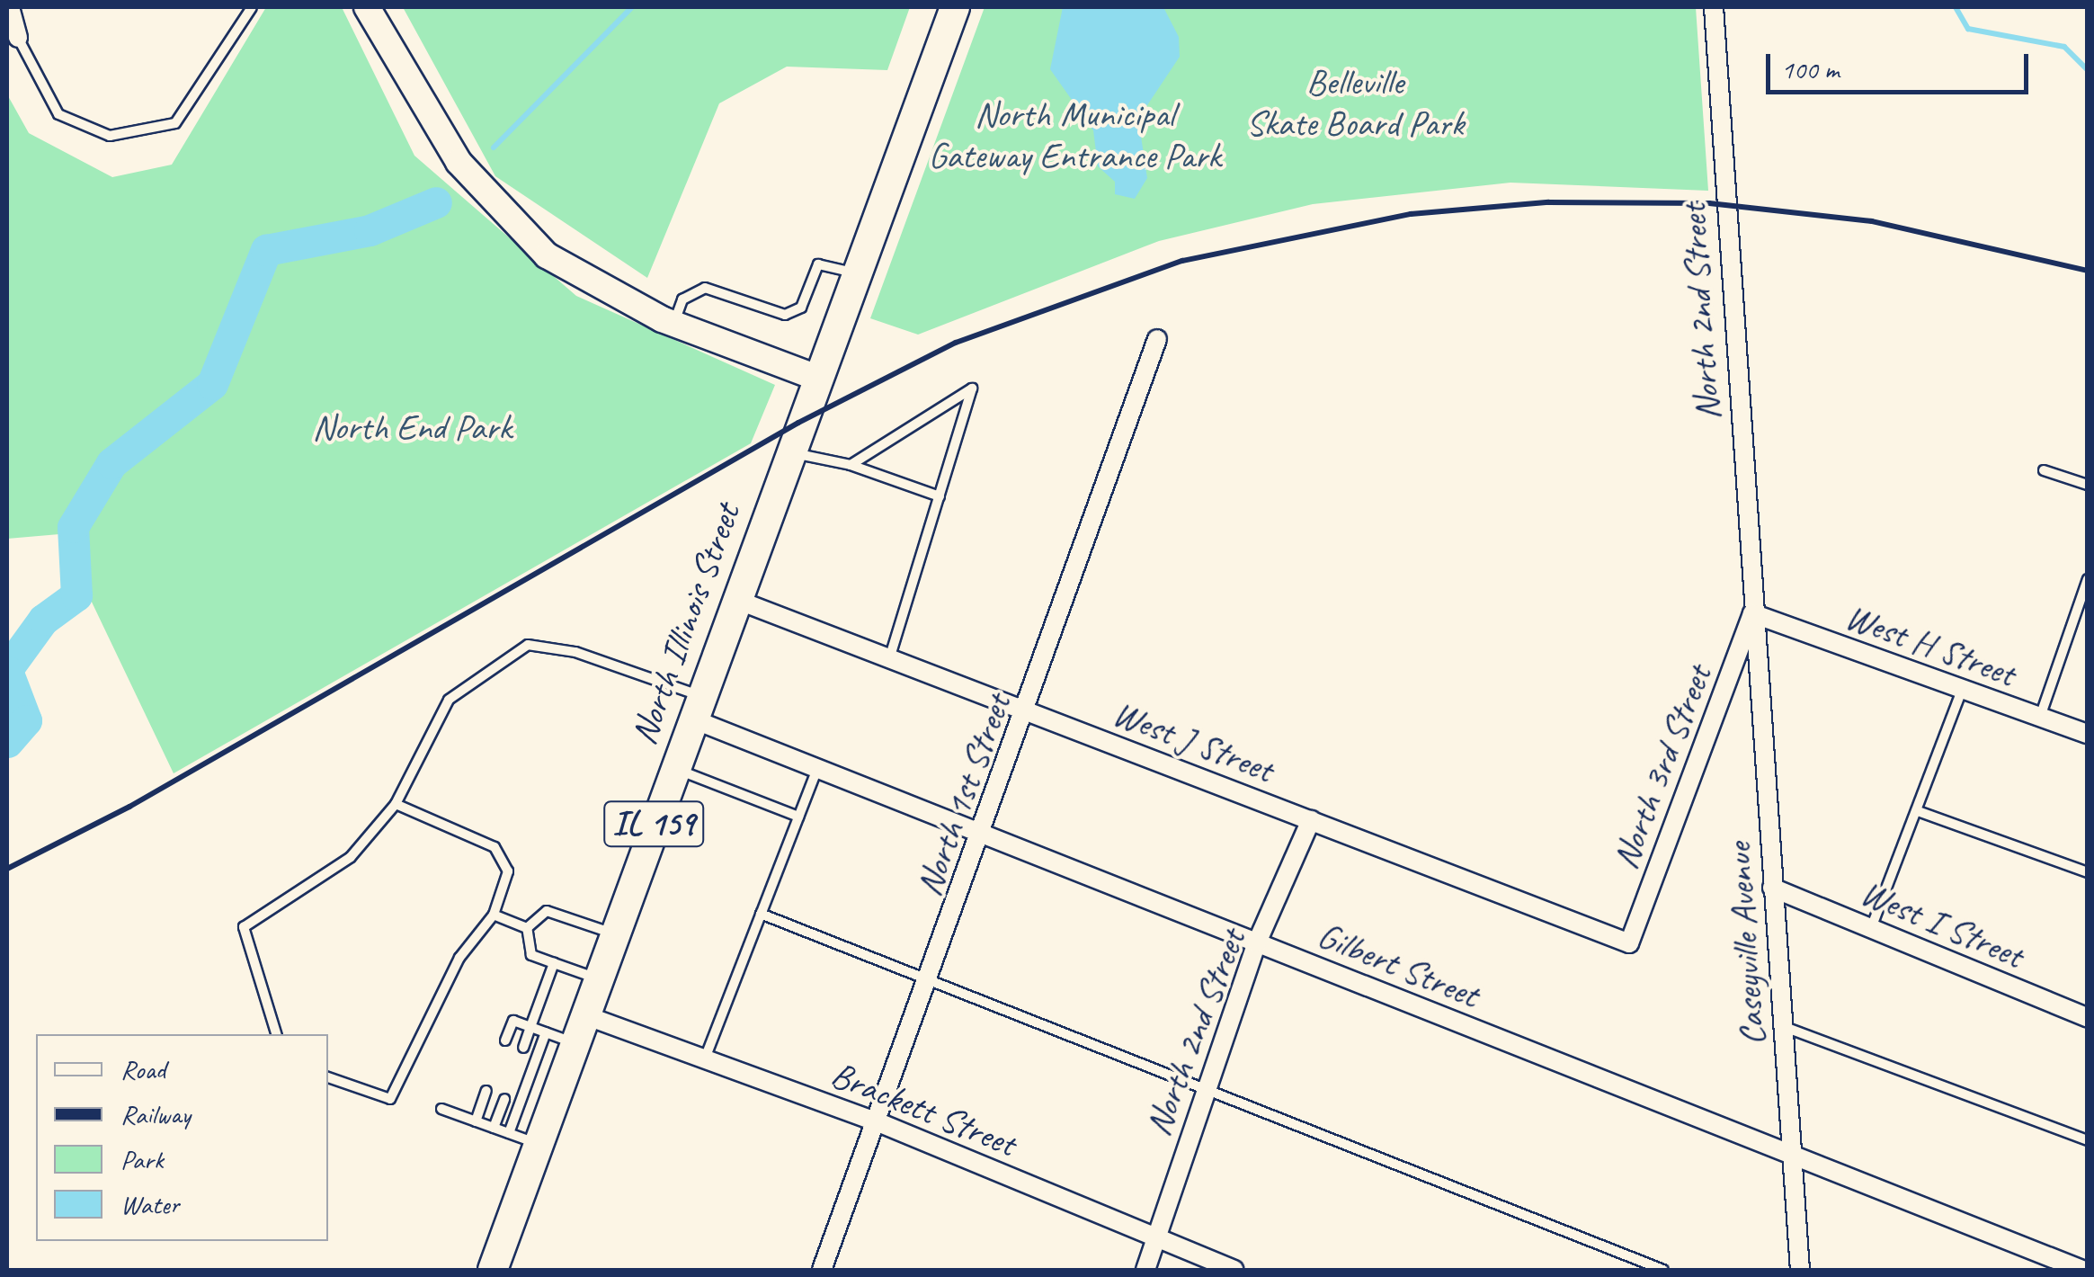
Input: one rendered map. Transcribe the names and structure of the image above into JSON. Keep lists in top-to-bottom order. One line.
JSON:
{"streets":{"main road":["North Illinois Street","IL 159"],"street":["North 2nd Street","West H Street","West J Street","North 3rd Street","North 1st Street","West I Street","Caseyville Avenue","Gilbert Street","Brackett Street"]},"crossings":[["North 2nd Street","West H Street"],["North 2nd Street","West J Street"],["North 2nd Street","North 3rd Street"],["North 2nd Street","Caseyville Avenue"],["North 2nd Street","Gilbert Street"],["North 2nd Street","Brackett Street"],["North Illinois Street","West J Street"],["North Illinois Street","Gilbert Street"],["North Illinois Street","Brackett Street"],["West H Street","North 3rd Street"],["West H Street","Caseyville Avenue"],["West J Street","North 3rd Street"],["West J Street","North 1st Street"],["North 3rd Street","Caseyville Avenue"],["North 1st Street","Gilbert Street"],["North 1st Street","Brackett Street"],["West I Street","Caseyville Avenue"],["Caseyville Avenue","Gilbert Street"]],"parks":["Belleville Skate Board Park","North Municipal Gateway Entrance Park","North End Park"],"legend":["Road","Railway","Park","Water"],"scale_bar":"100 m"}
